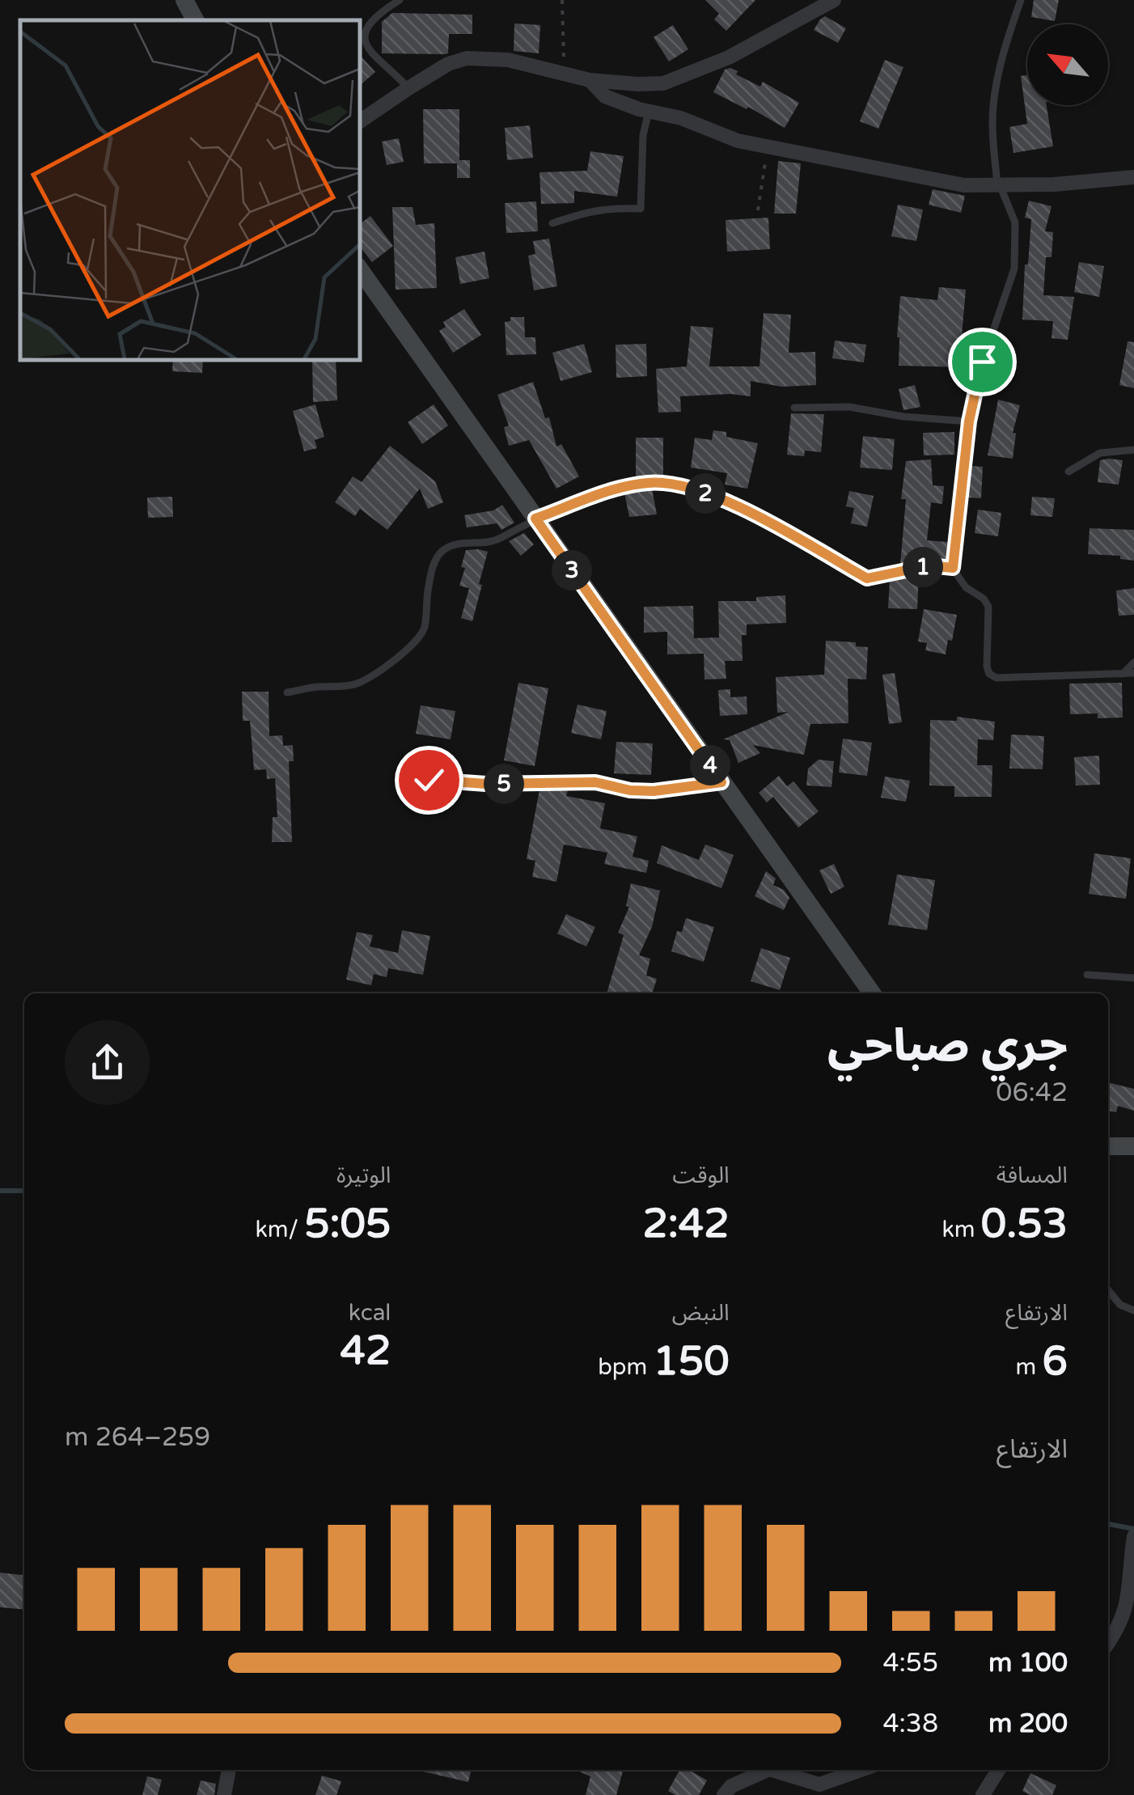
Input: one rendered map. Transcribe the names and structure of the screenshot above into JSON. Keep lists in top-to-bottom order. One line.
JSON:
{"north":"top left","page":{"pins":["2","1","3","4","5"],"heading":["جري صباحي","06:42"],"stats":[["المسافة","0.53 km"],["الوقت","2:42"],["الوتيرة","5:05 /km"],["الارتفاع","6 m"],["النبض","150 bpm"],["kcal","42"]],"chart":["الارتفاع","259–264 m"],"list":[{"name":"100 m","note":"4:55"},{"name":"200 m","note":"4:38"}]}}
